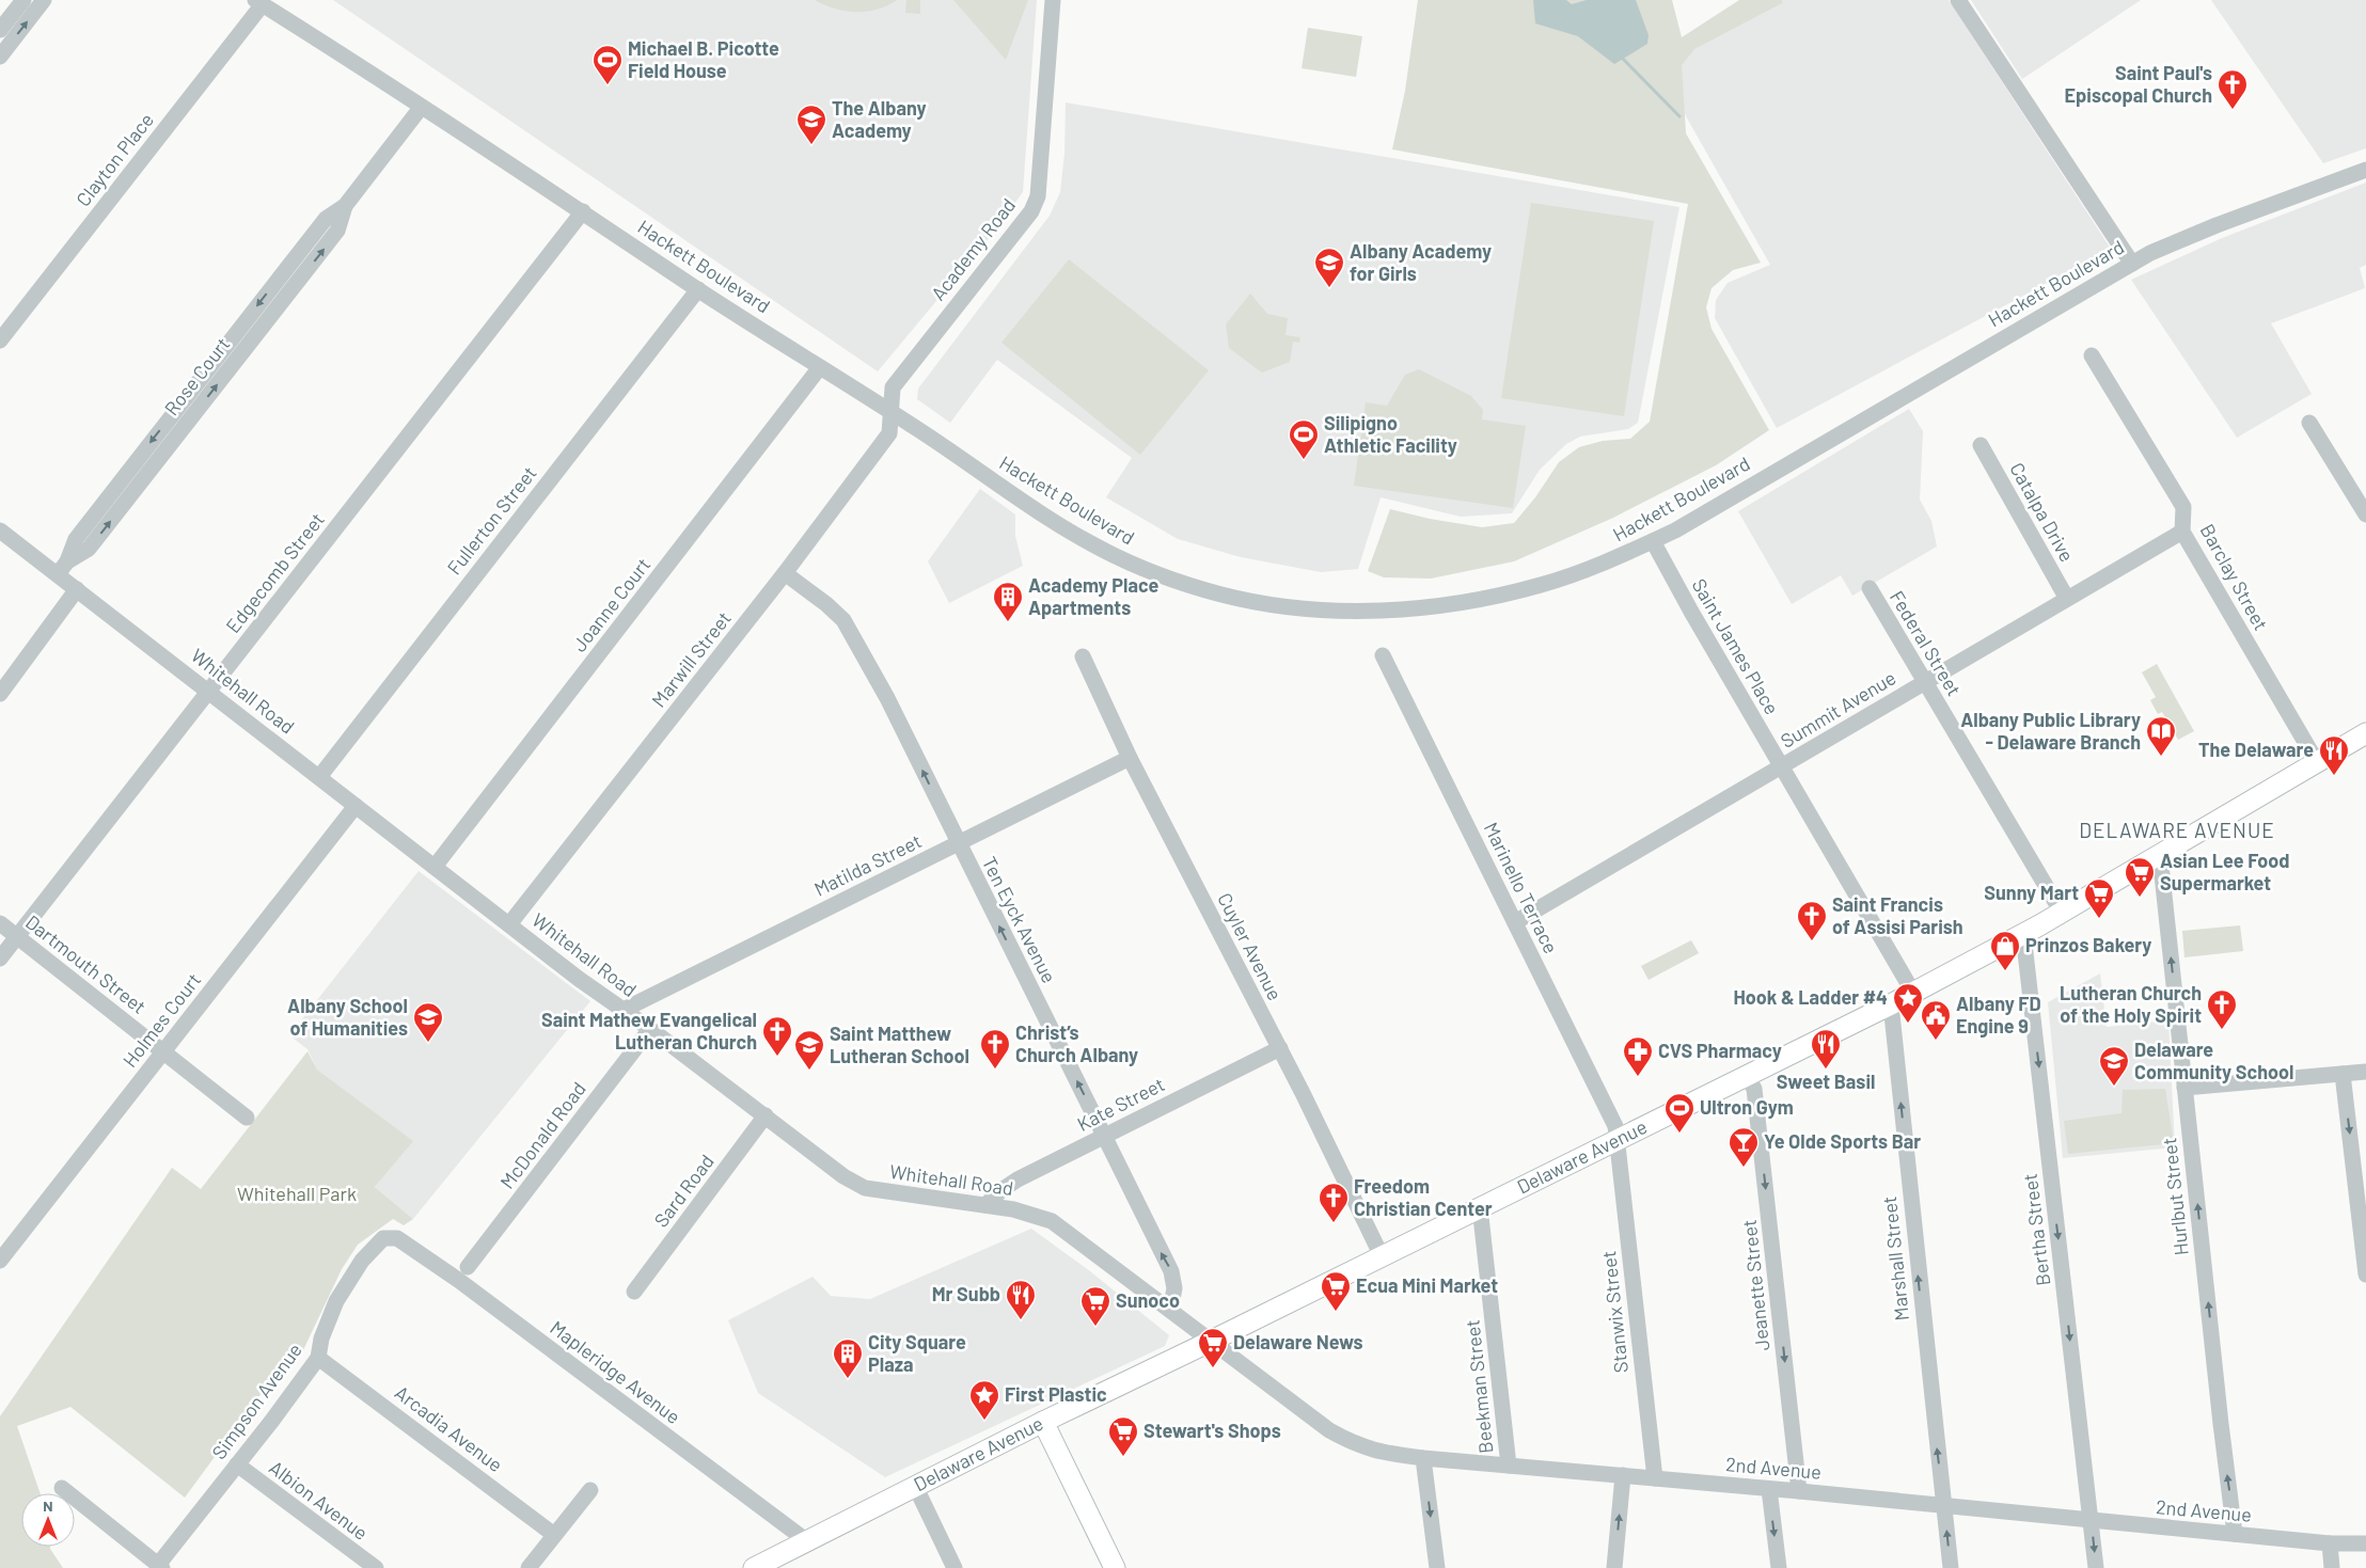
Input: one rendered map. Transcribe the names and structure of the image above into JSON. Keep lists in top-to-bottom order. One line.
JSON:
{"streets":{"main road":["Delaware Avenue"],"street":["Clayton Place","Academy Road","Hackett Boulevard","Rose Court","Catalpa Drive","Fullerton Street","Edgecomb Street","Barclay Street","Joanne Court","Federal Street","Saint James Place","Marwill Street","Whitehall Road","Summit Avenue","Matilda Street","Marinello Terrace","Ten Eyck Avenue","Cuyler Avenue","Dartmouth Street","Holmes Court","Kate Street","McDonald Road","Sard Road","Hurlbut Street","Bertha Street","Marshall Street","Jeanette Street","Stanwix Street","Mapleridge Avenue","Beekman Street","Simpson Avenue","Arcadia Avenue","2nd Avenue","Albion Avenue"]},"crossings":[["Clayton Place","Hackett Boulevard"],["Academy Road","Hackett Boulevard"],["Academy Road","Marwill Street"],["Hackett Boulevard","Rose Court"],["Hackett Boulevard","Fullerton Street"],["Hackett Boulevard","Edgecomb Street"],["Hackett Boulevard","Joanne Court"],["Hackett Boulevard","Saint James Place"],["Hackett Boulevard","Marwill Street"],["Rose Court","Whitehall Road"],["Catalpa Drive","Summit Avenue"],["Fullerton Street","Whitehall Road"],["Edgecomb Street","Whitehall Road"],["Edgecomb Street","Dartmouth Street"],["Barclay Street","Summit Avenue"],["Barclay Street","Delaware Avenue"],["Joanne Court","Whitehall Road"],["Federal Street","Summit Avenue"],["Federal Street","Delaware Avenue"],["Saint James Place","Summit Avenue"],["Saint James Place","Delaware Avenue"],["Marwill Street","Whitehall Road"],["Marwill Street","Ten Eyck Avenue"],["Whitehall Road","Matilda Street"],["Whitehall Road","Ten Eyck Avenue"],["Whitehall Road","Holmes Court"],["Whitehall Road","Kate Street"],["Whitehall Road","McDonald Road"],["Whitehall Road","Delaware Avenue"],["Whitehall Road","Sard Road"],["Whitehall Road","2nd Avenue"],["Summit Avenue","Marinello Terrace"],["Matilda Street","Ten Eyck Avenue"],["Matilda Street","Cuyler Avenue"],["Marinello Terrace","Delaware Avenue"],["Marinello Terrace","Stanwix Street"],["Ten Eyck Avenue","Kate Street"],["Cuyler Avenue","Kate Street"],["Cuyler Avenue","Delaware Avenue"],["Dartmouth Street","Holmes Court"],["Delaware Avenue","Hurlbut Street"],["Delaware Avenue","Bertha Street"],["Delaware Avenue","Marshall Street"],["Delaware Avenue","Jeanette Street"],["Delaware Avenue","Stanwix Street"],["Delaware Avenue","Mapleridge Avenue"],["Delaware Avenue","Beekman Street"],["Delaware Avenue","2nd Avenue"],["Hurlbut Street","2nd Avenue"],["Bertha Street","2nd Avenue"],["Marshall Street","2nd Avenue"],["Jeanette Street","2nd Avenue"],["Stanwix Street","2nd Avenue"],["Mapleridge Avenue","Simpson Avenue"],["Beekman Street","2nd Avenue"],["Simpson Avenue","Arcadia Avenue"],["Simpson Avenue","Albion Avenue"]],"one_way":["Ten Eyck Avenue","Hurlbut Street","Bertha Street","Marshall Street","Jeanette Street"],"districts":["DELAWARE AVENUE"],"parks":["Whitehall Park"],"places":{"sports":["Michael B. Picotte Field House","Silipigno Athletic Facility","Ultron Gym"],"church":["Saint Paul's Episcopal Church","Saint Francis of Assisi Parish","Lutheran Church of the Holy Spirit","Saint Mathew Evangelical Lutheran Church","Christ’s Church Albany","Freedom Christian Center"],"school or university":["The Albany Academy","Albany Academy for Girls","Albany School of Humanities","Saint Matthew Lutheran School","Delaware Community School"],"building":["Academy Place Apartments","City Square Plaza"],"library":["Albany Public Library - Delaware Branch"],"restaurant":["The Delaware","Sweet Basil","Mr Subb"],"supermarket":["Asian Lee Food Supermarket","Sunny Mart","Ecua Mini Market","Sunoco","Delaware News","Stewart's Shops"],"shop":["Prinzos Bakery"],"place":["Hook & Ladder #4","First Plastic"],"public building":["Albany FD Engine 9"],"pharmacy":["CVS Pharmacy"],"bar":["Ye Olde Sports Bar"]},"north":"top"}
